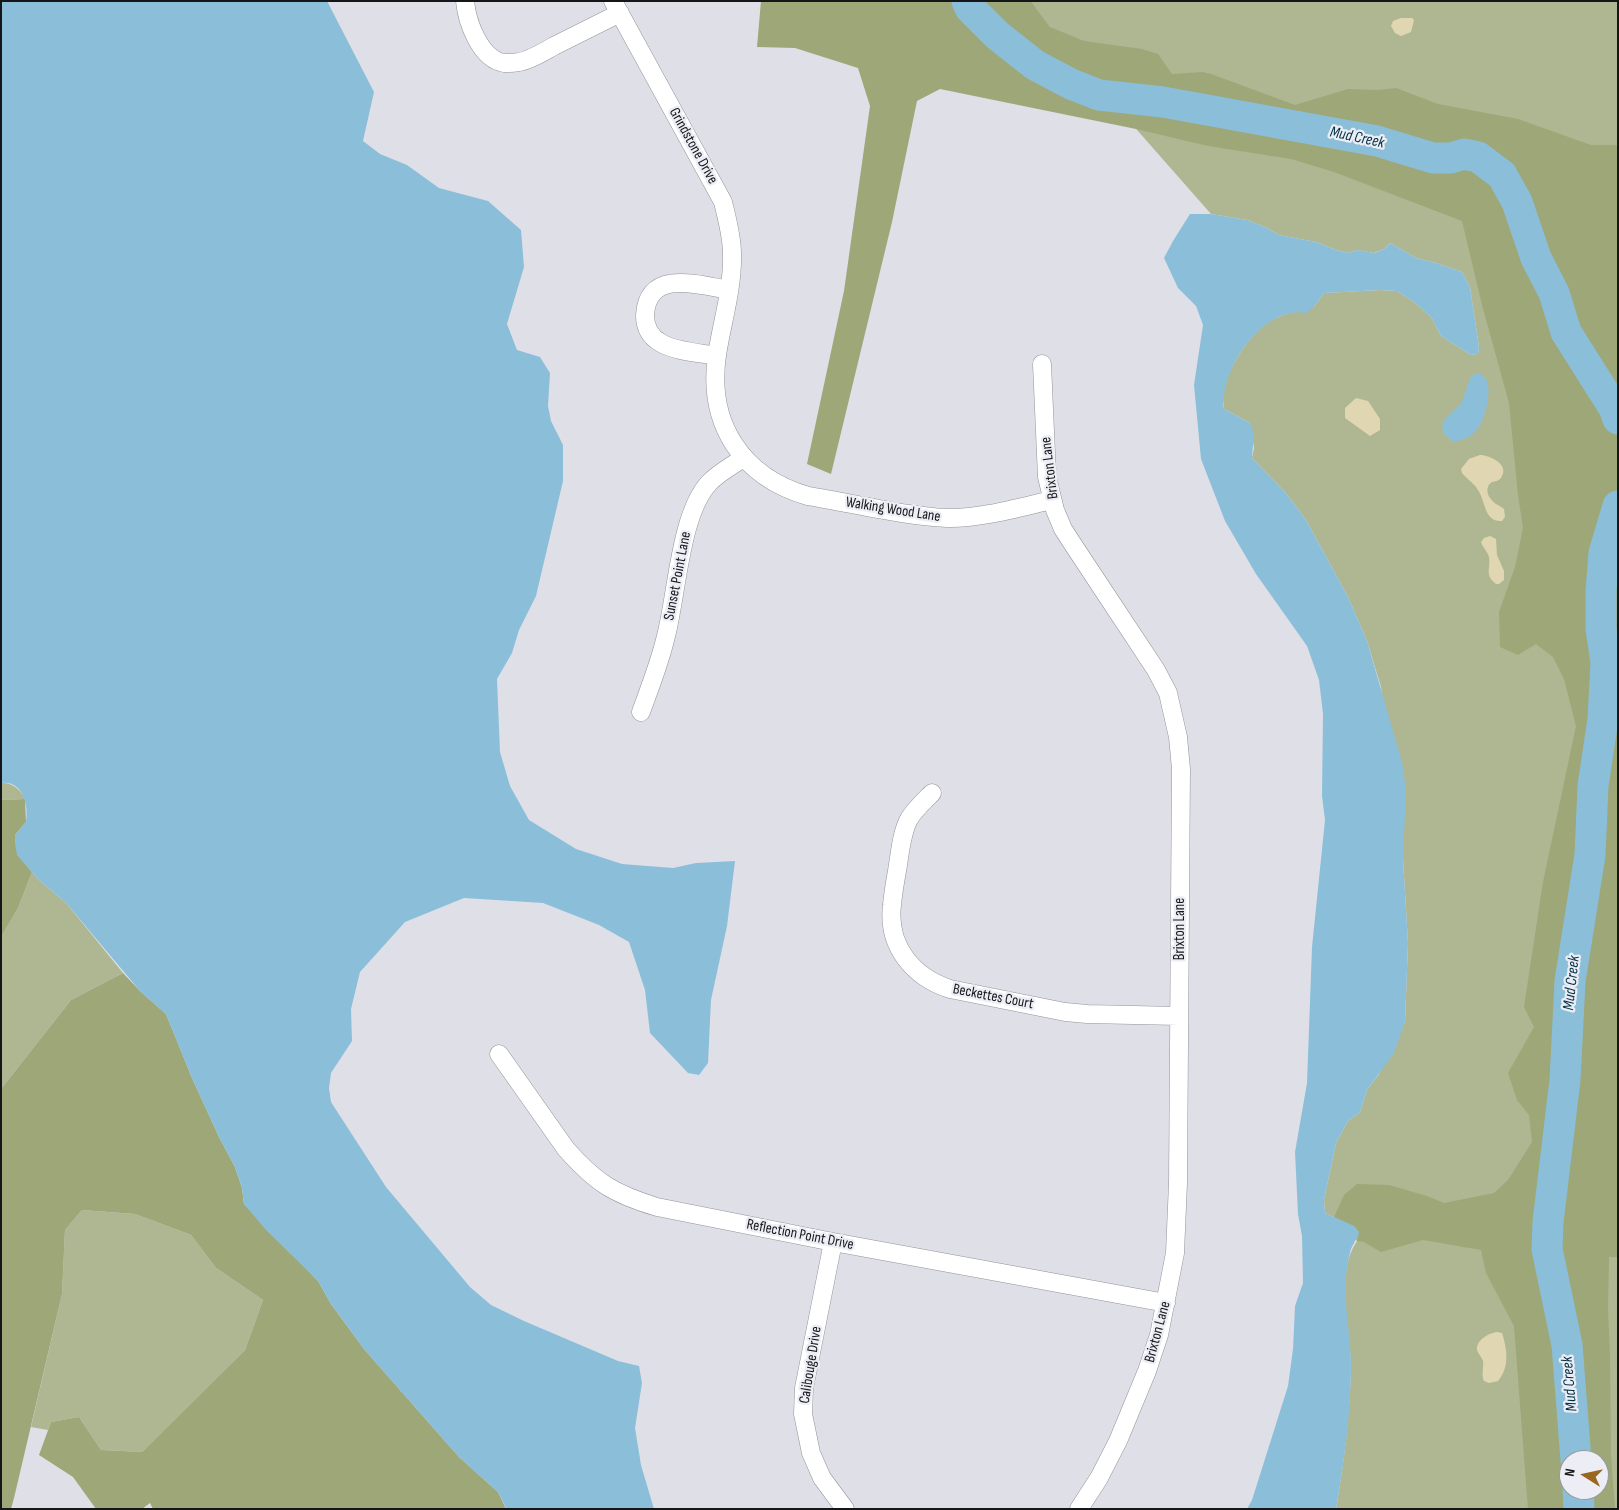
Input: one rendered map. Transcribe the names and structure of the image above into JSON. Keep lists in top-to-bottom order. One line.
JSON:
{"streets":{"street":["Grindstone Drive","Brixton Lane","Walking Wood Lane","Sunset Point Lane","Beckettes Court","Reflection Point Drive","Calibouge Drive"]},"crossings":[["Grindstone Drive","Walking Wood Lane"],["Grindstone Drive","Sunset Point Lane"],["Brixton Lane","Walking Wood Lane"],["Brixton Lane","Beckettes Court"],["Brixton Lane","Reflection Point Drive"],["Walking Wood Lane","Sunset Point Lane"],["Reflection Point Drive","Calibouge Drive"]],"water":["Mud Creek"],"north":"left"}
